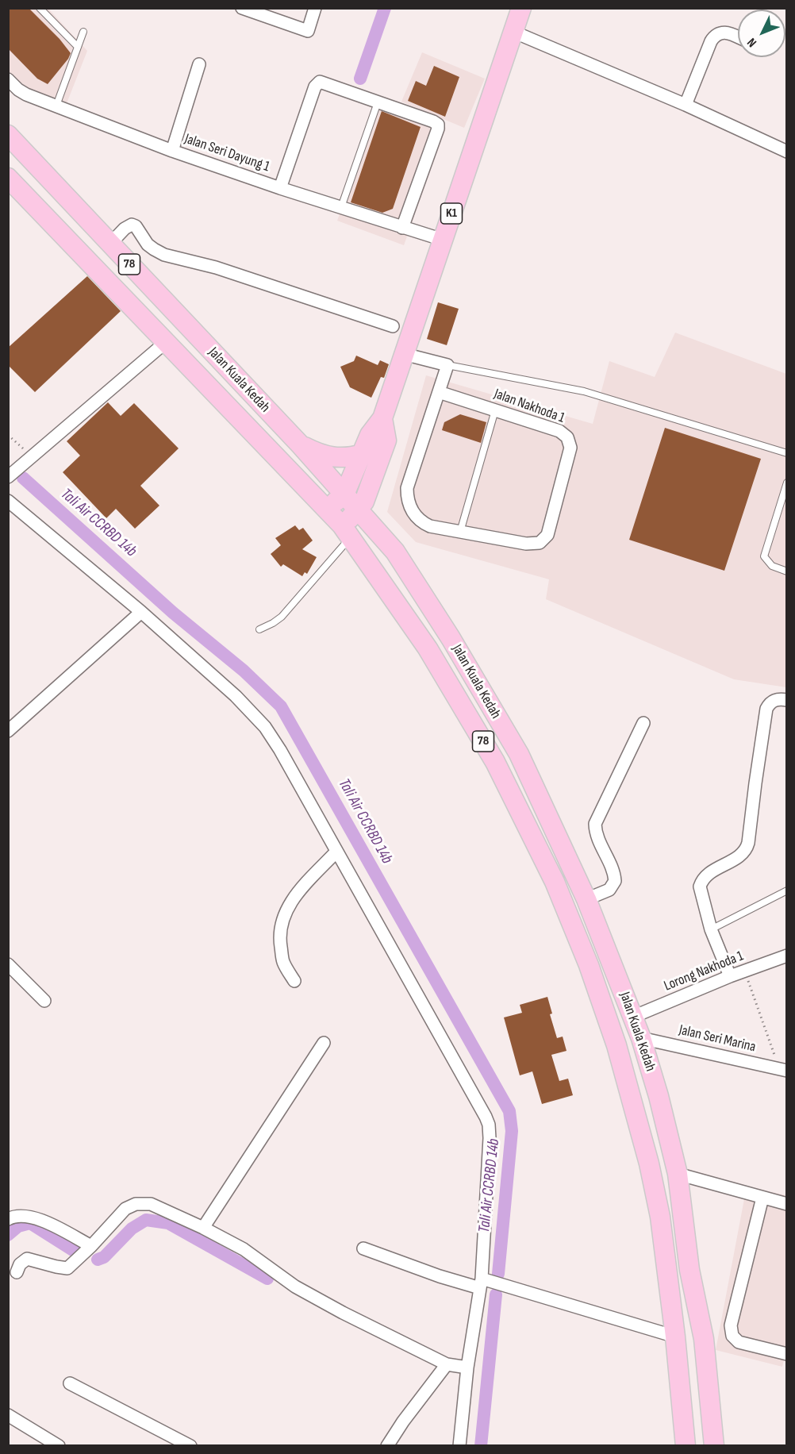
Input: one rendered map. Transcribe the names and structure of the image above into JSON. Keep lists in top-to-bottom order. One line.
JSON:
{"streets":{"main road":["K1","78","Jalan Kuala Kedah"],"street":["Jalan Seri Dayung 1","Jalan Nakhoda 1","Lorong Nakhoda 1","Jalan Seri Marina"]},"crossings":[["Jalan Seri Dayung 1","K1"],["K1","Jalan Kuala Kedah"],["Jalan Kuala Kedah","Lorong Nakhoda 1"],["Jalan Kuala Kedah","Jalan Seri Marina"]],"water":["Tali Air CCRBD 14b"],"north":"bottom left"}
